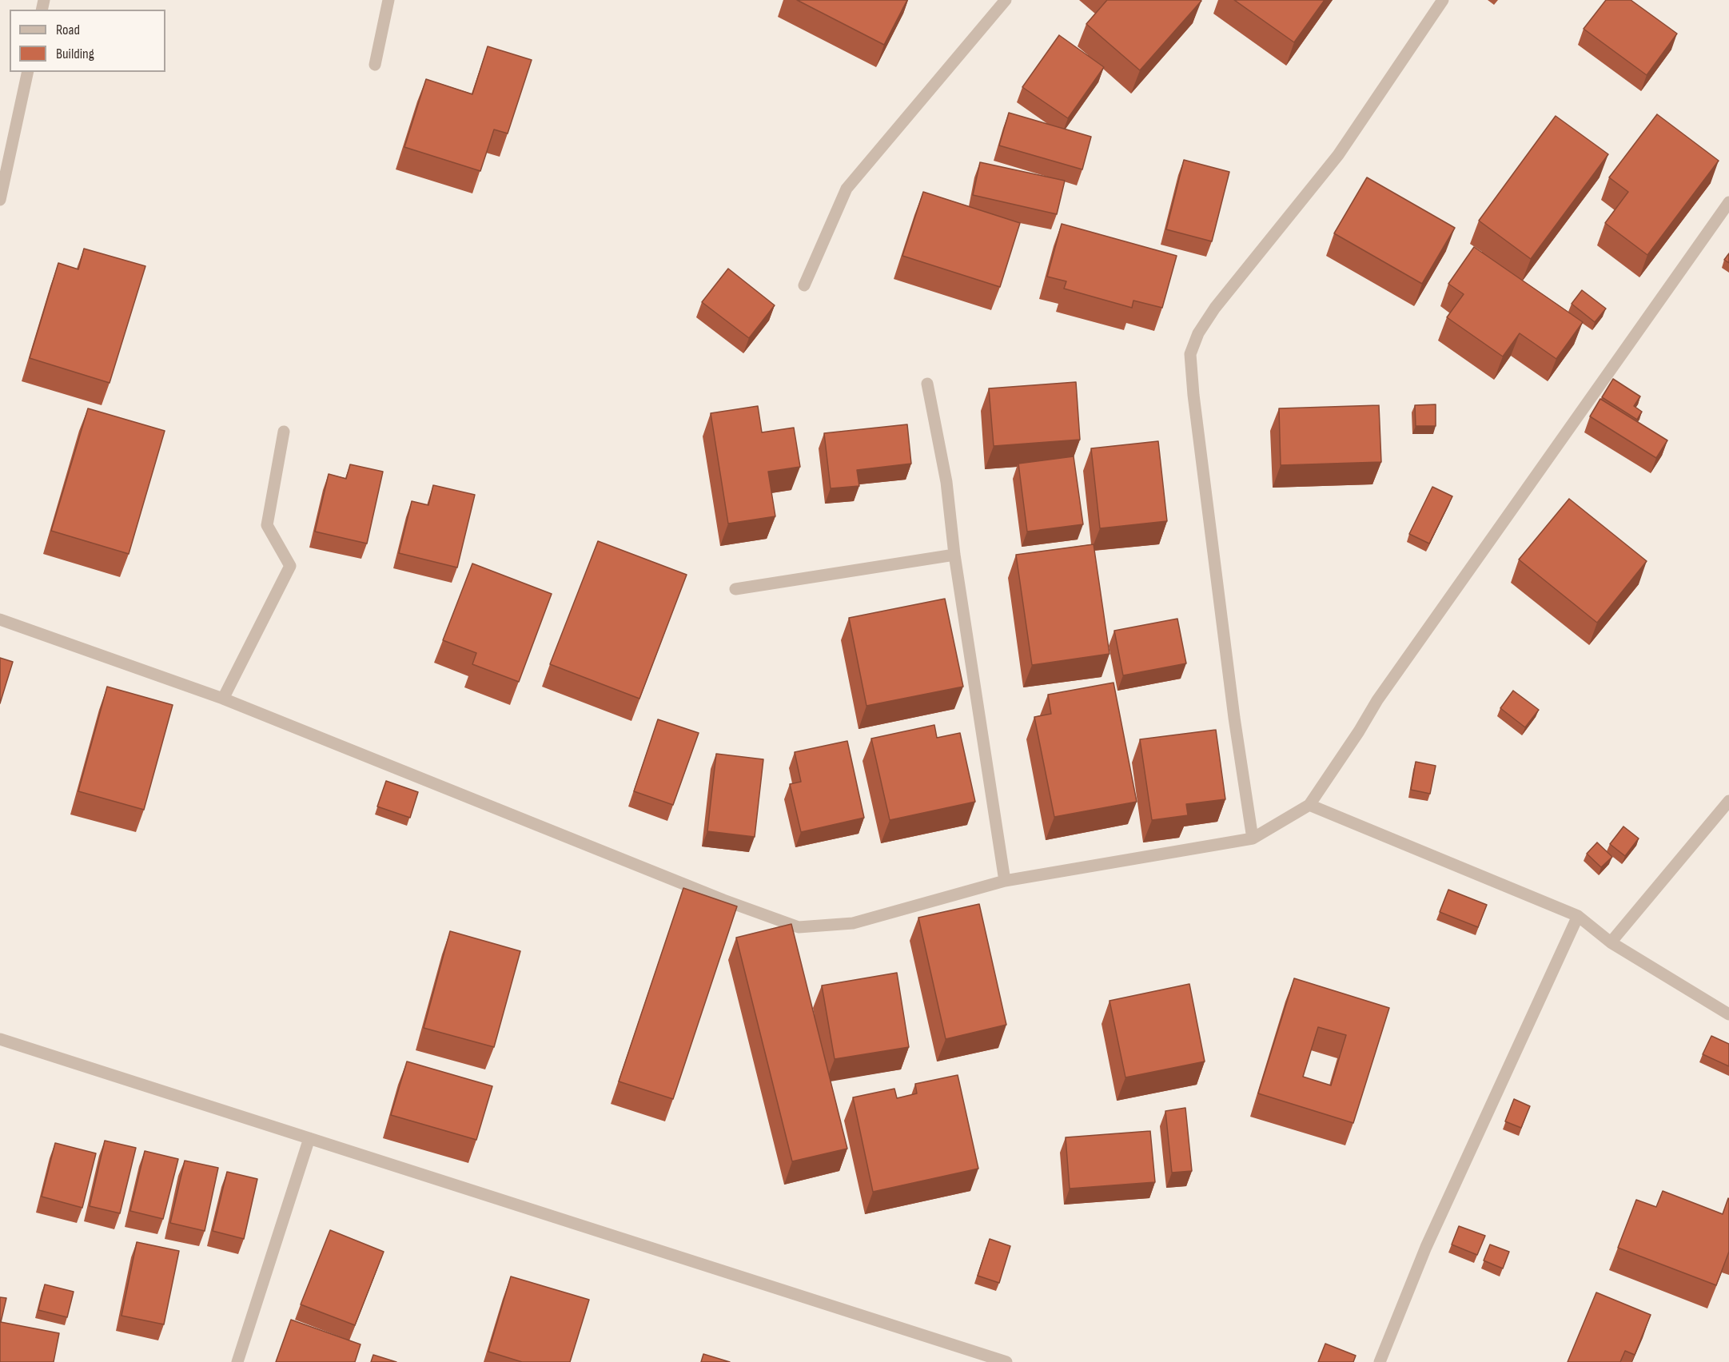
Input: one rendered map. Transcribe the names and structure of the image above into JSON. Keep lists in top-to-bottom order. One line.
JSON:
{"legend":["Road","Building"]}
